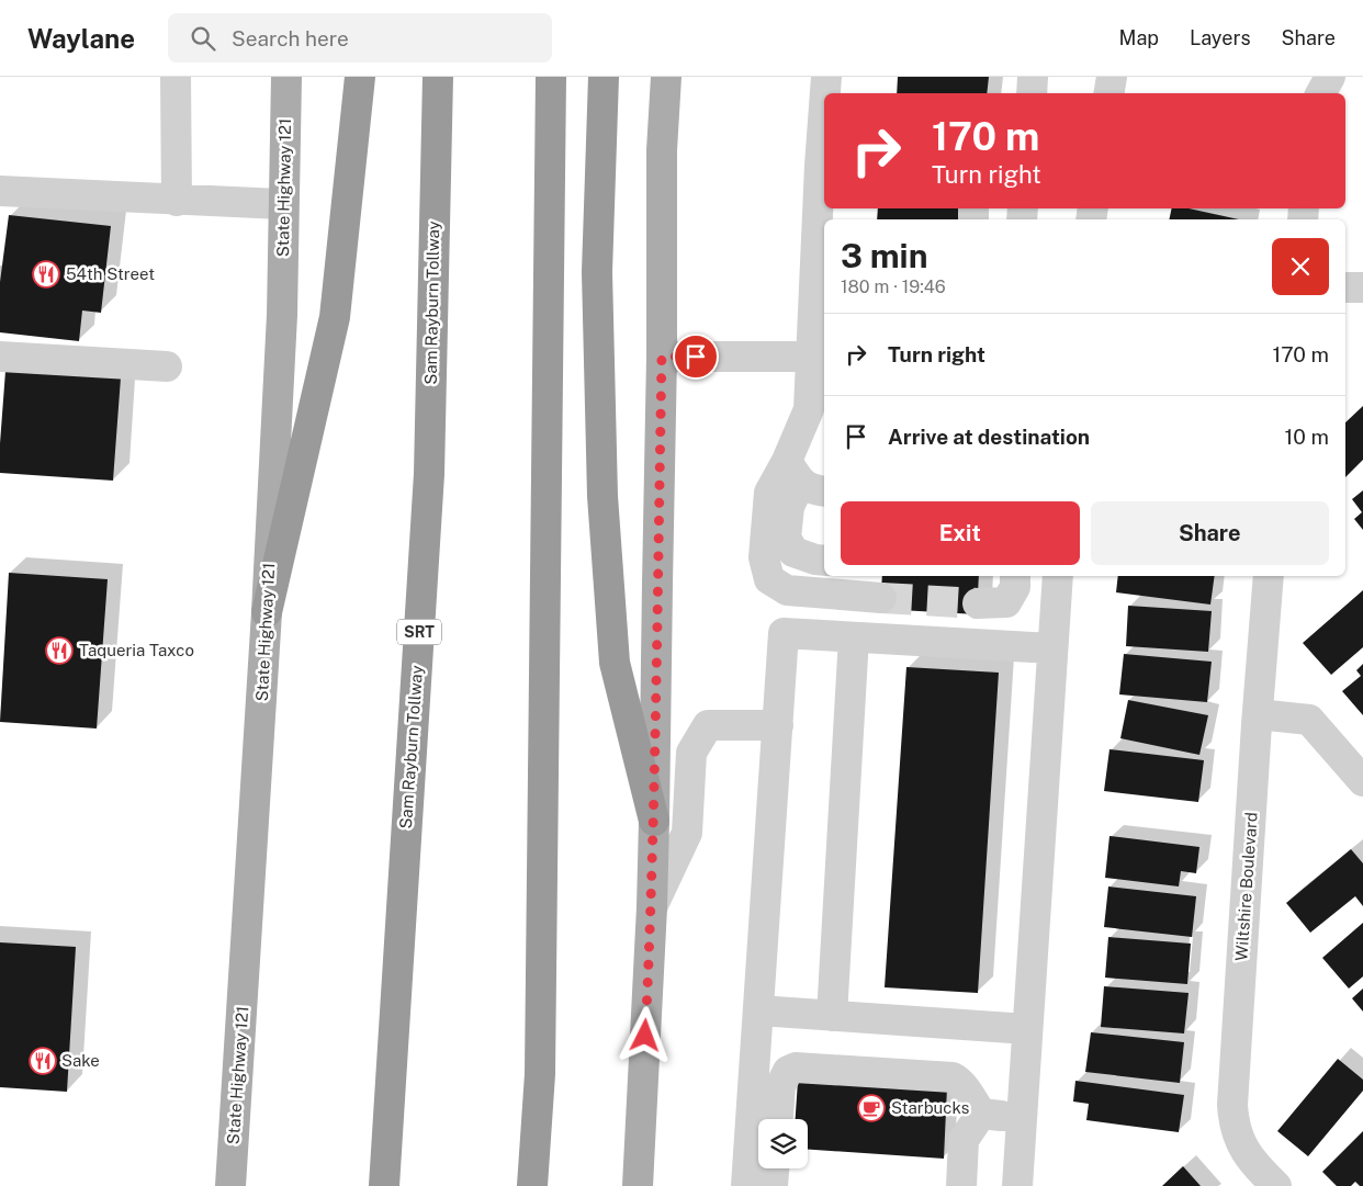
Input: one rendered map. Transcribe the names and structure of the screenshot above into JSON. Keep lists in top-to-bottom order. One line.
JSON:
{"streets":{"highway":["Sam Rayburn Tollway","SRT"],"main road":["State Highway 121"],"street":["Wiltshire Boulevard"]},"places":{"restaurant":["54th Street","Taqueria Taxco","Sake"],"cafe":["Starbucks"]},"page":{"header":"Waylane","search":"Search here","nav":["Map","Layers","Share"],"turn":["170 m","Turn right"],"heading":["3 min","180 m · 19:46"],"list":[{"name":"Turn right","value":"170 m"},{"name":"Arrive at destination","value":"10 m"}],"buttons":["Exit","Share"]}}
